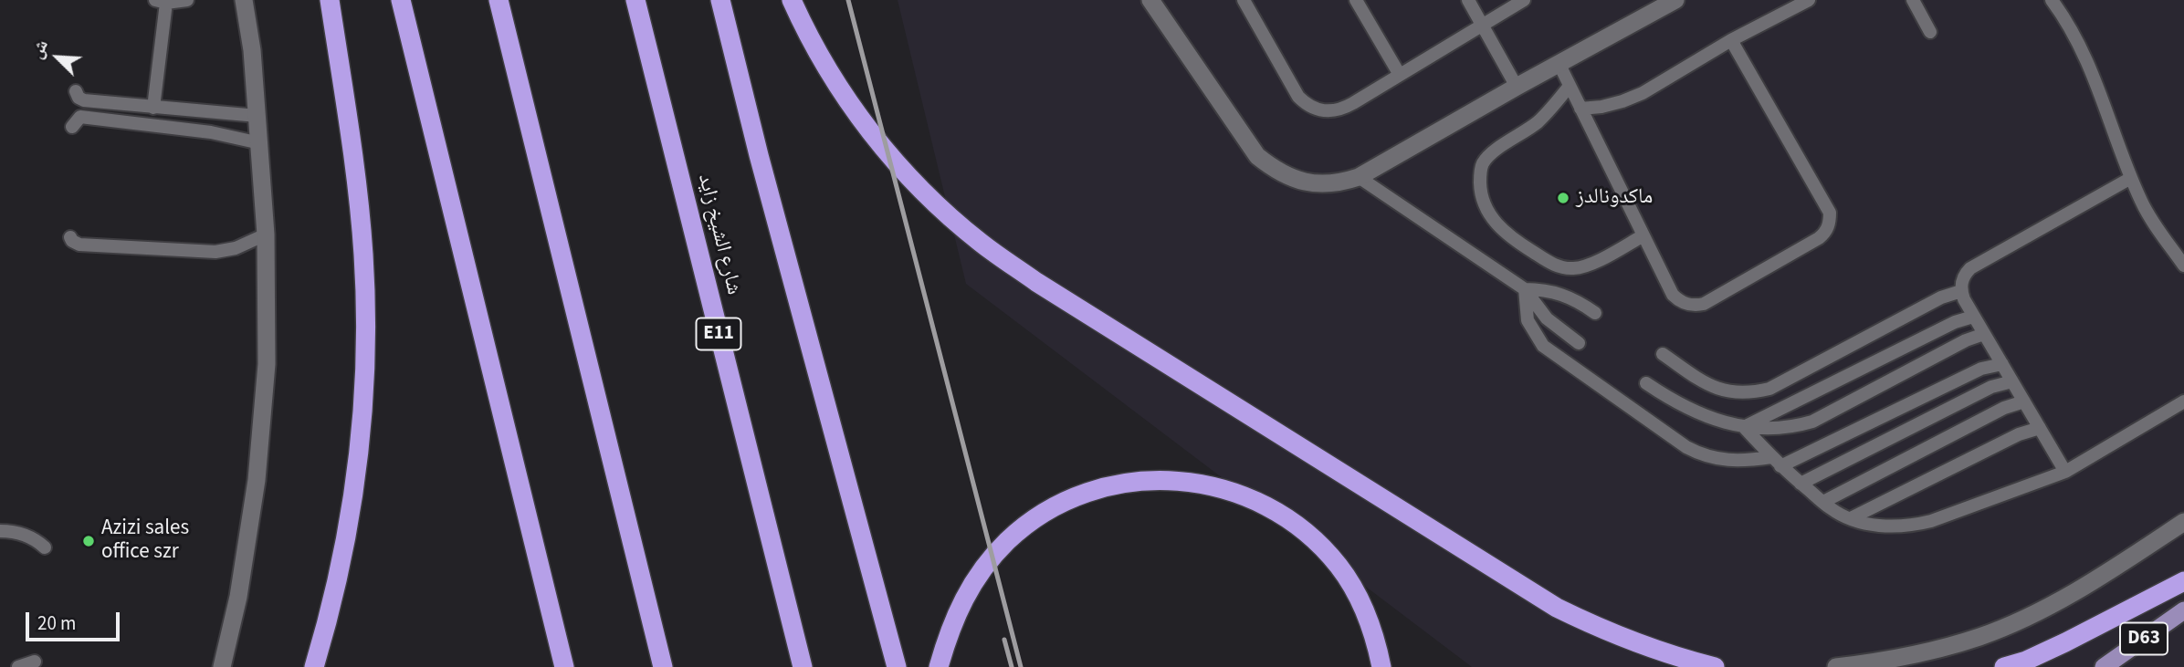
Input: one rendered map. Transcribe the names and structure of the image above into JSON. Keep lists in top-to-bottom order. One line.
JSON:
{"streets":{"highway":["شارع الشيخ زايد","E11"],"main road":["D63"]},"places":["ماكدونالدز","Azizi sales office szr"],"scale_bar":"20 m","north":"top left"}
